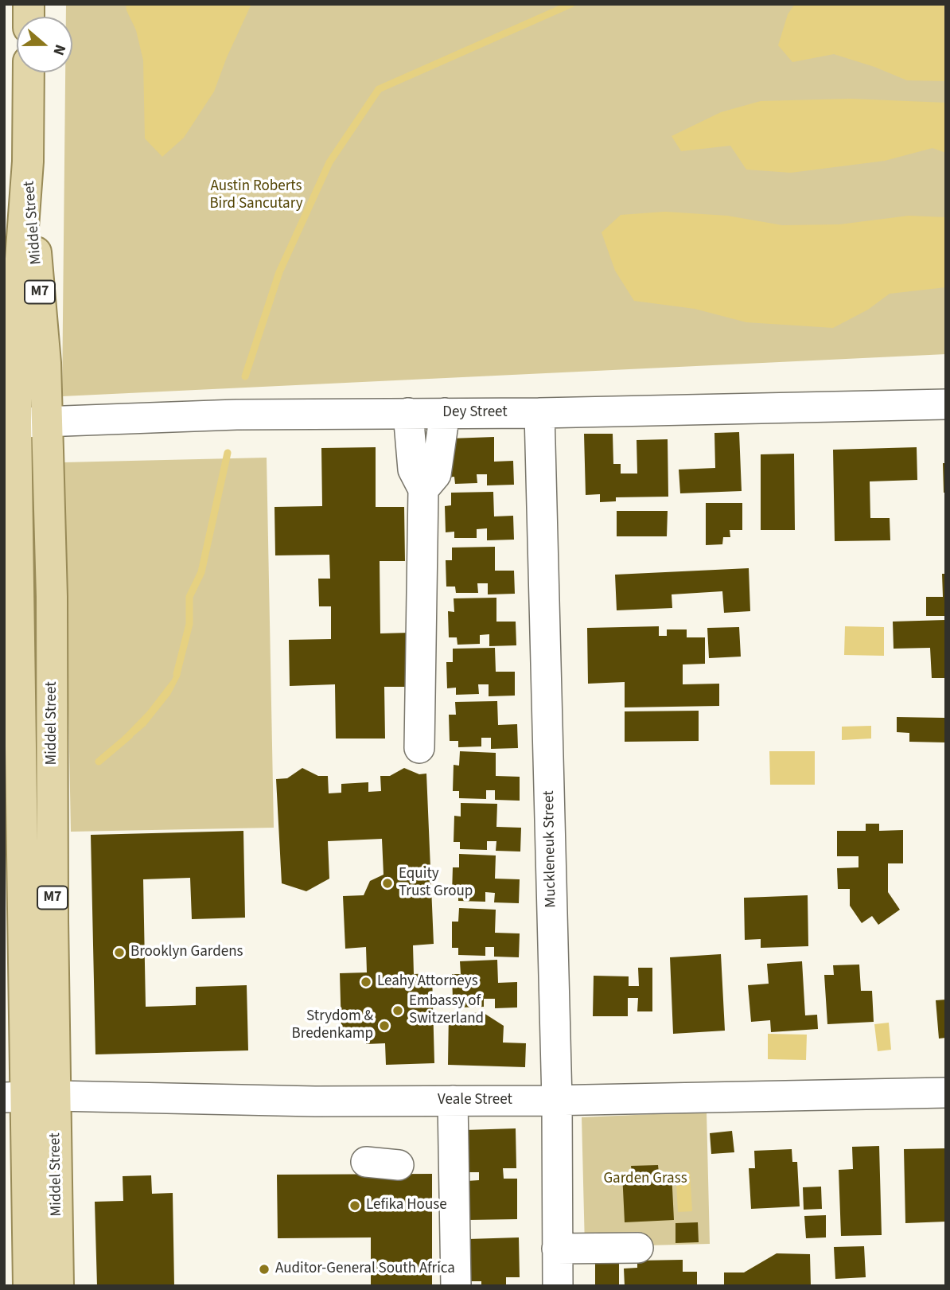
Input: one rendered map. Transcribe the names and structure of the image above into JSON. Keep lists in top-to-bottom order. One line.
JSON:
{"streets":{"main road":["Middel Street","M7"],"street":["Dey Street","Muckleneuk Street","Veale Street"]},"crossings":[["Middel Street","Dey Street"],["Middel Street","Veale Street"],["Dey Street","Muckleneuk Street"],["Muckleneuk Street","Veale Street"]],"parks":["Austin Roberts Bird Sancutary","Garden Grass"],"places":["Equity Trust Group","Brooklyn Gardens","Leahy Attorneys","Embassy of Switzerland","Strydom & Bredenkamp","Lefika House","Auditor-General South Africa"],"north":"right"}
